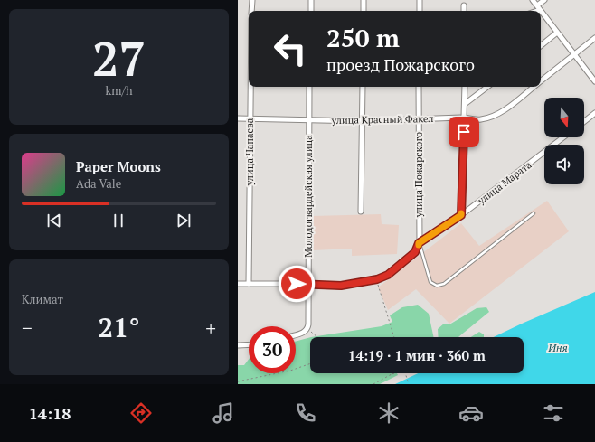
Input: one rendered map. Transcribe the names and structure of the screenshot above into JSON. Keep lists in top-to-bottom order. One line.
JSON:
{"streets":{"street":["улица Красный Факел","улица Чапаева","улица Пожарского","улица Марата","Молодогвардейская улица"]},"crossings":[["улица Красный Факел","улица Чапаева"],["улица Красный Факел","улица Пожарского"],["улица Красный Факел","Молодогвардейская улица"],["улица Чапаева","улица Марата"],["улица Пожарского","улица Марата"],["улица Марата","Молодогвардейская улица"]],"water":["Иня"],"north":"bottom","page":{"tile":[["27","km/h"],"Климат"],"turn":["250 m","проезд Пожарского"],"song":["Paper Moons","Ada Vale"],"heat":["−","21°","+"],"limit":"30","trip":"14:19 · 1 мин · 360 m","tabs":"14:18"}}
